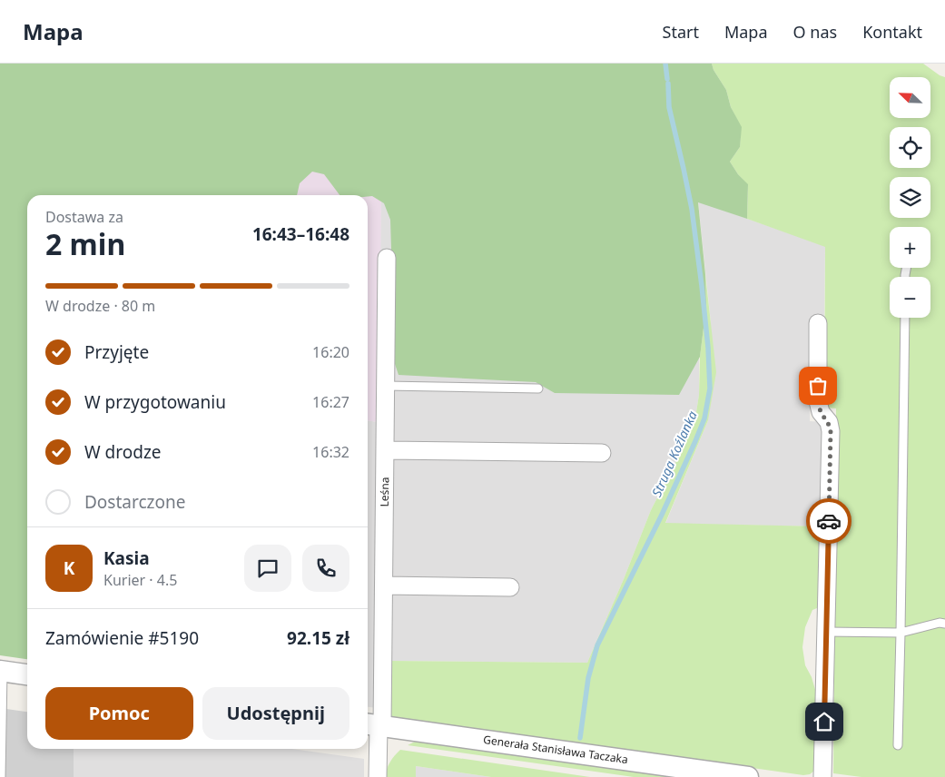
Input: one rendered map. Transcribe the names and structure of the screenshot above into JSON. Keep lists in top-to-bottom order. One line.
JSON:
{"streets":{"street":["Leśna","Generała Stanisława Taczaka"]},"crossings":[["Leśna","Generała Stanisława Taczaka"]],"water":["Struga Koźlanka"],"north":"top left","page":{"header":"Mapa","nav":["Start","Mapa","O nas","Kontakt"],"map_buttons":["+","−"],"heading":["2 min","Dostawa za","16:43–16:48"],"panel":["Kasia","Kurier · 4.5","Zamówienie #5190","92.15 zł"],"bar":"W drodze · 80 m","list":[["Przyjęte","16:20"],["W przygotowaniu","16:27"],["W drodze","16:32"],"Dostarczone"],"round":"K","buttons":["Pomoc","Udostępnij"]}}
